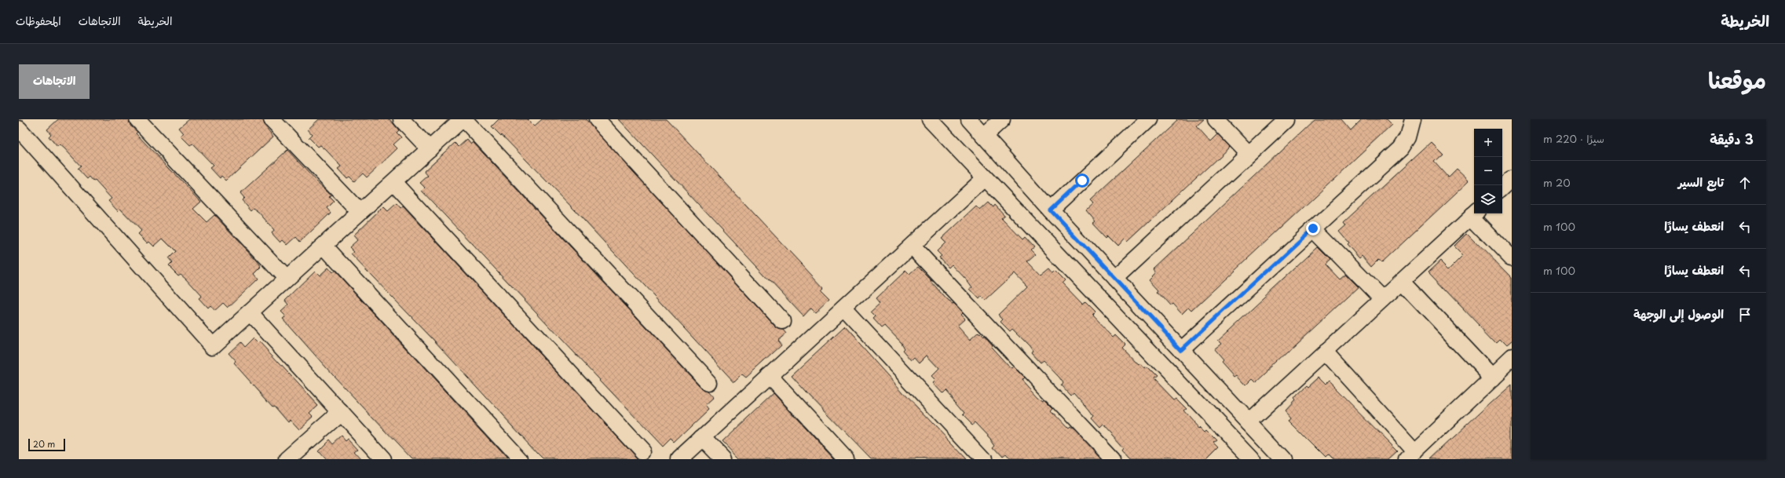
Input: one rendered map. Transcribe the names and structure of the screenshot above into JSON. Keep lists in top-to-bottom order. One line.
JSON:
{"scale_bar":"20 m","page":{"header":"الخريطة","nav":["الخريطة","الاتجاهات","المحفوظات"],"title":"موقعنا","buttons":"الاتجاهات","heading":["3 دقيقة","سيرًا · 220 m"],"map_buttons":["+","−"],"list":[["تابع السير","20 m"],["انعطف يسارًا","100 m"],["انعطف يسارًا","100 m"],"الوصول إلى الوجهة"],"scale":"20 m"}}
